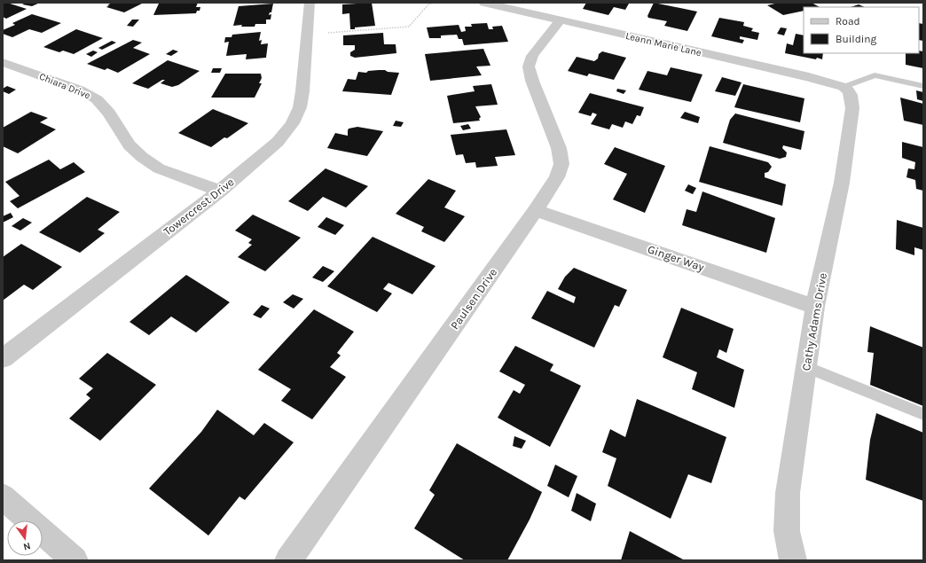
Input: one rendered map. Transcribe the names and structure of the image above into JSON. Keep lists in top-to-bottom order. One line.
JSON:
{"streets":{"street":["Leann Marie Lane","Chiara Drive","Towercrest Drive","Ginger Way","Paulsen Drive","Cathy Adams Drive"]},"crossings":[["Leann Marie Lane","Paulsen Drive"],["Leann Marie Lane","Cathy Adams Drive"],["Chiara Drive","Towercrest Drive"],["Ginger Way","Paulsen Drive"],["Ginger Way","Cathy Adams Drive"]],"legend":["Road","Building"],"north":"bottom"}
